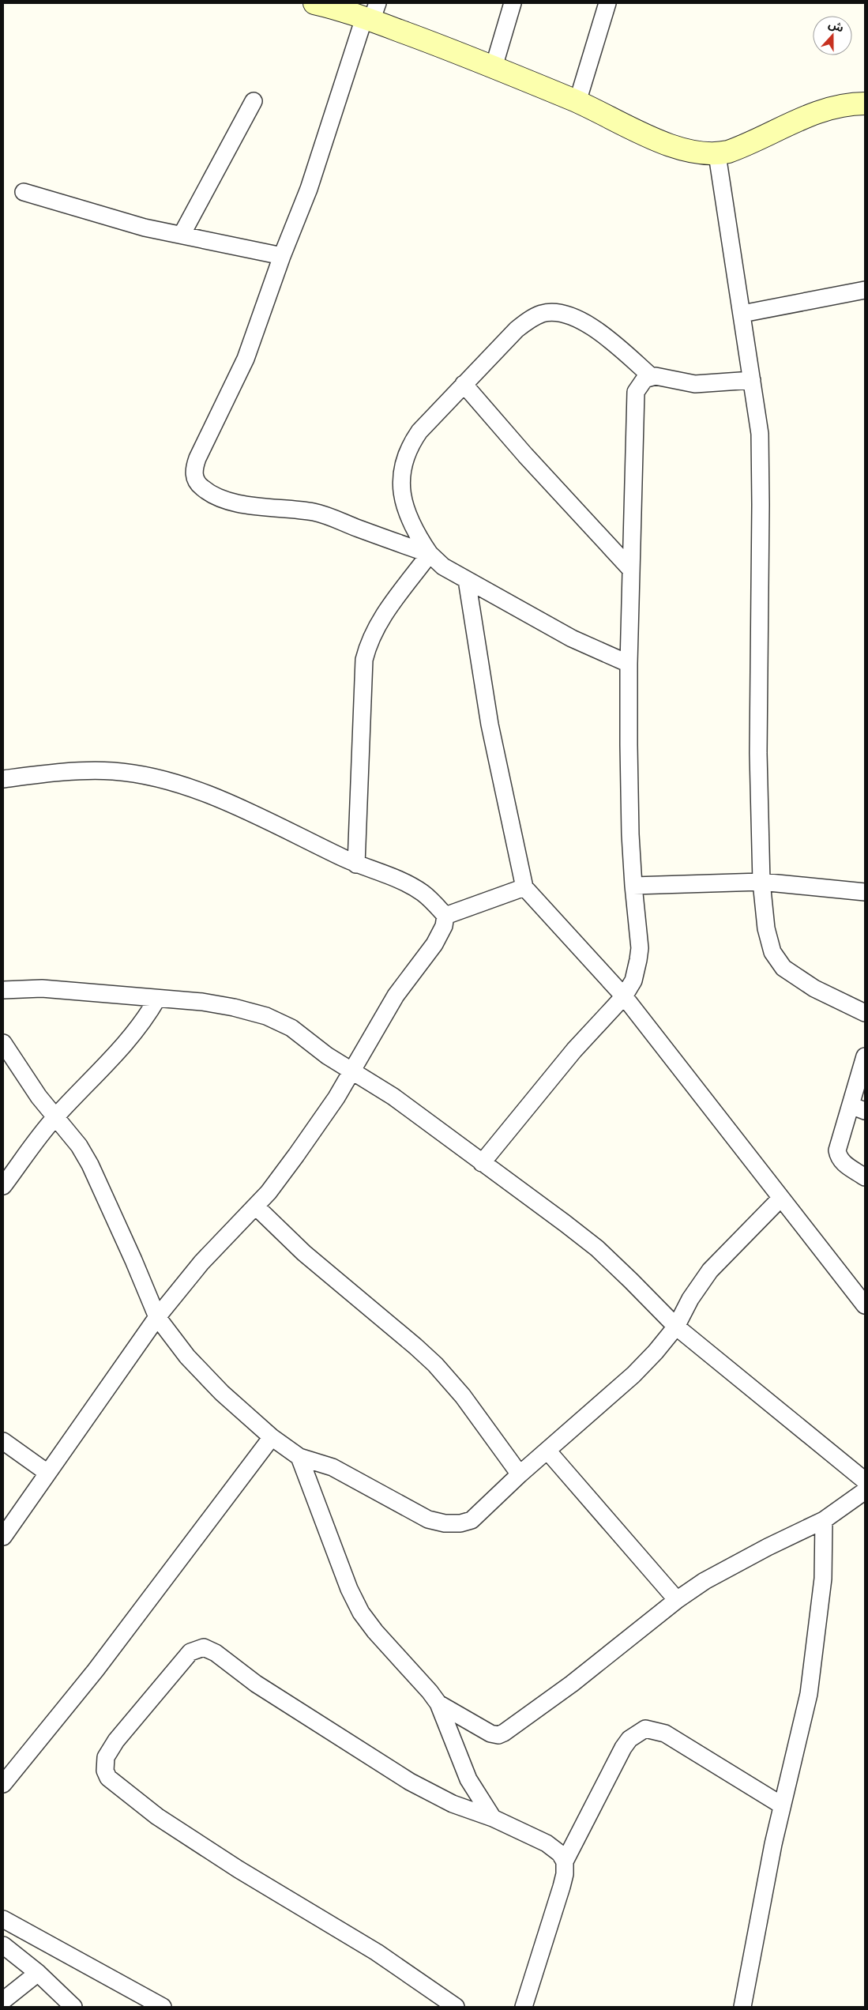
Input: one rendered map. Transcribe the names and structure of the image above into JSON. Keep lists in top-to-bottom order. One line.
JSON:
{"north":"top"}
